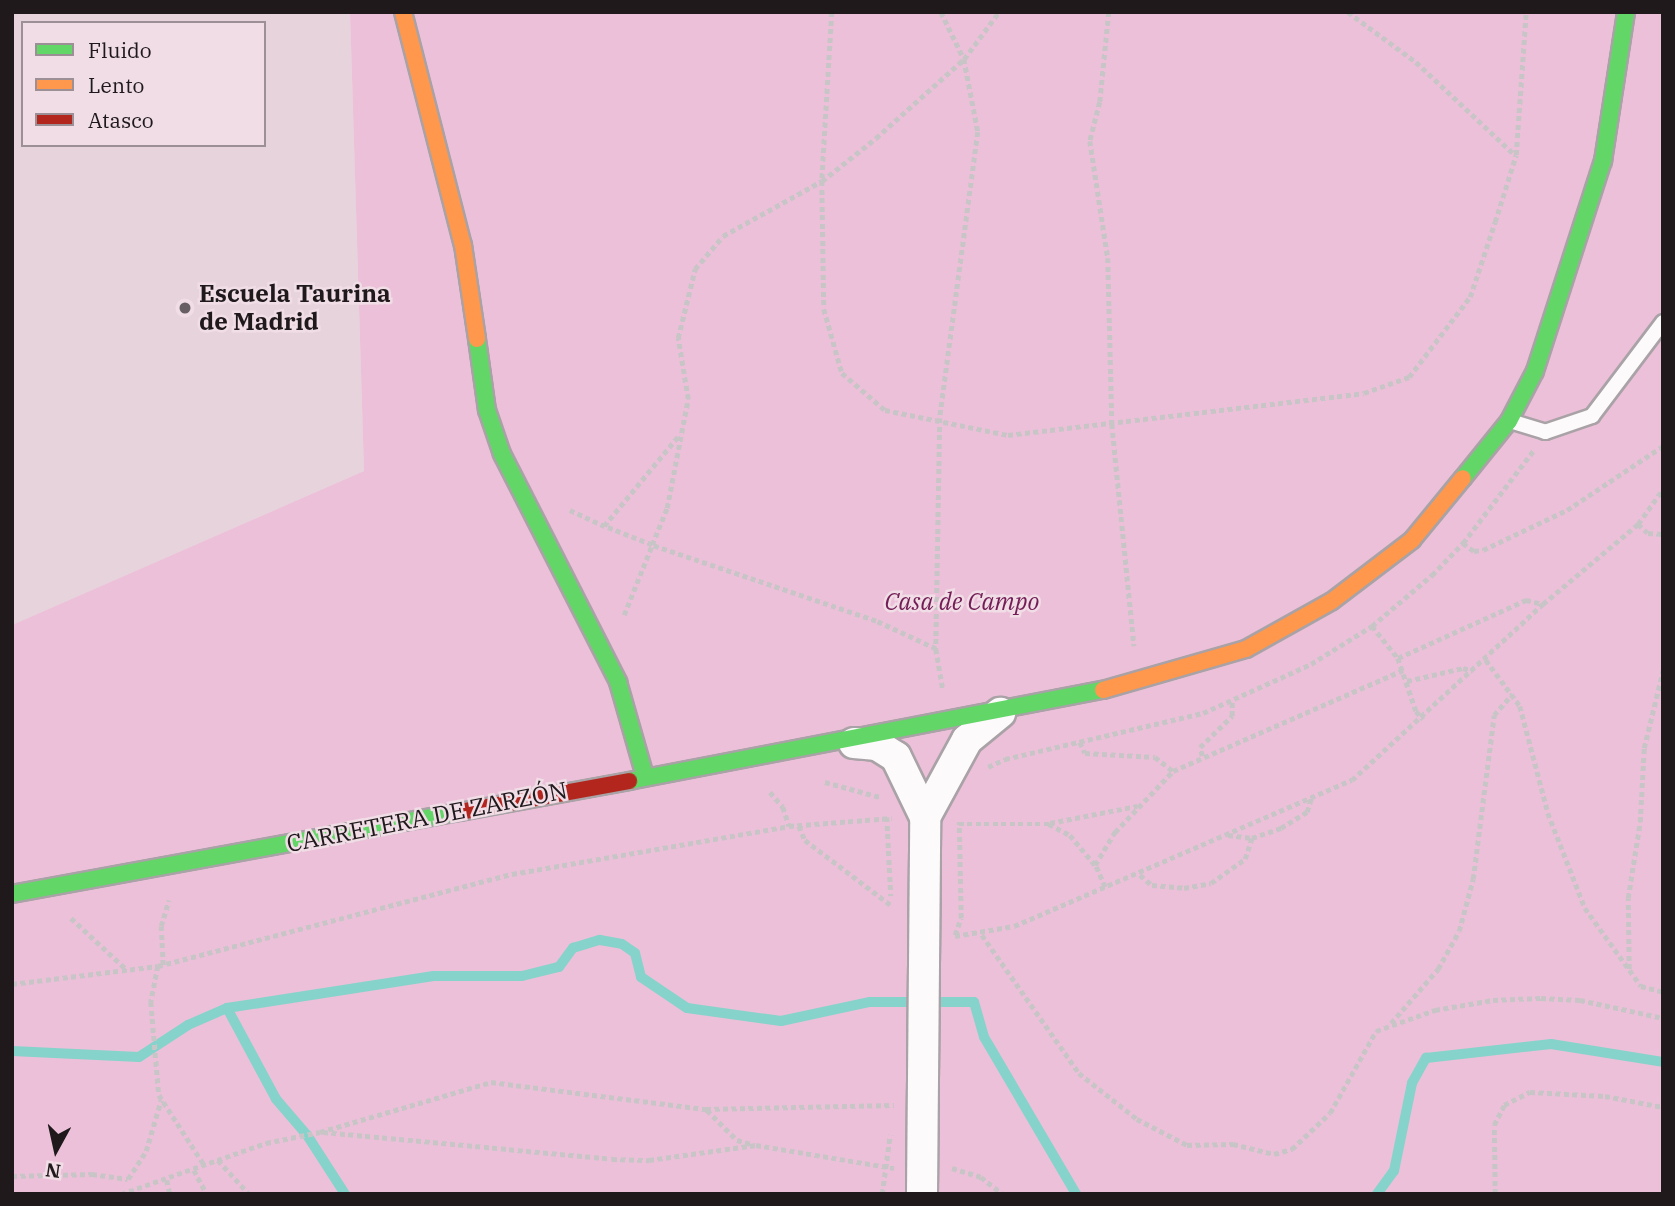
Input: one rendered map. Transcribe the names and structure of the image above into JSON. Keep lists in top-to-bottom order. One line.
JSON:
{"streets":{"street":["CARRETERA DE ZARZÓN"]},"parks":["Casa de Campo"],"places":["Escuela Taurina de Madrid"],"legend":["Fluido","Lento","Atasco"],"north":"bottom"}
